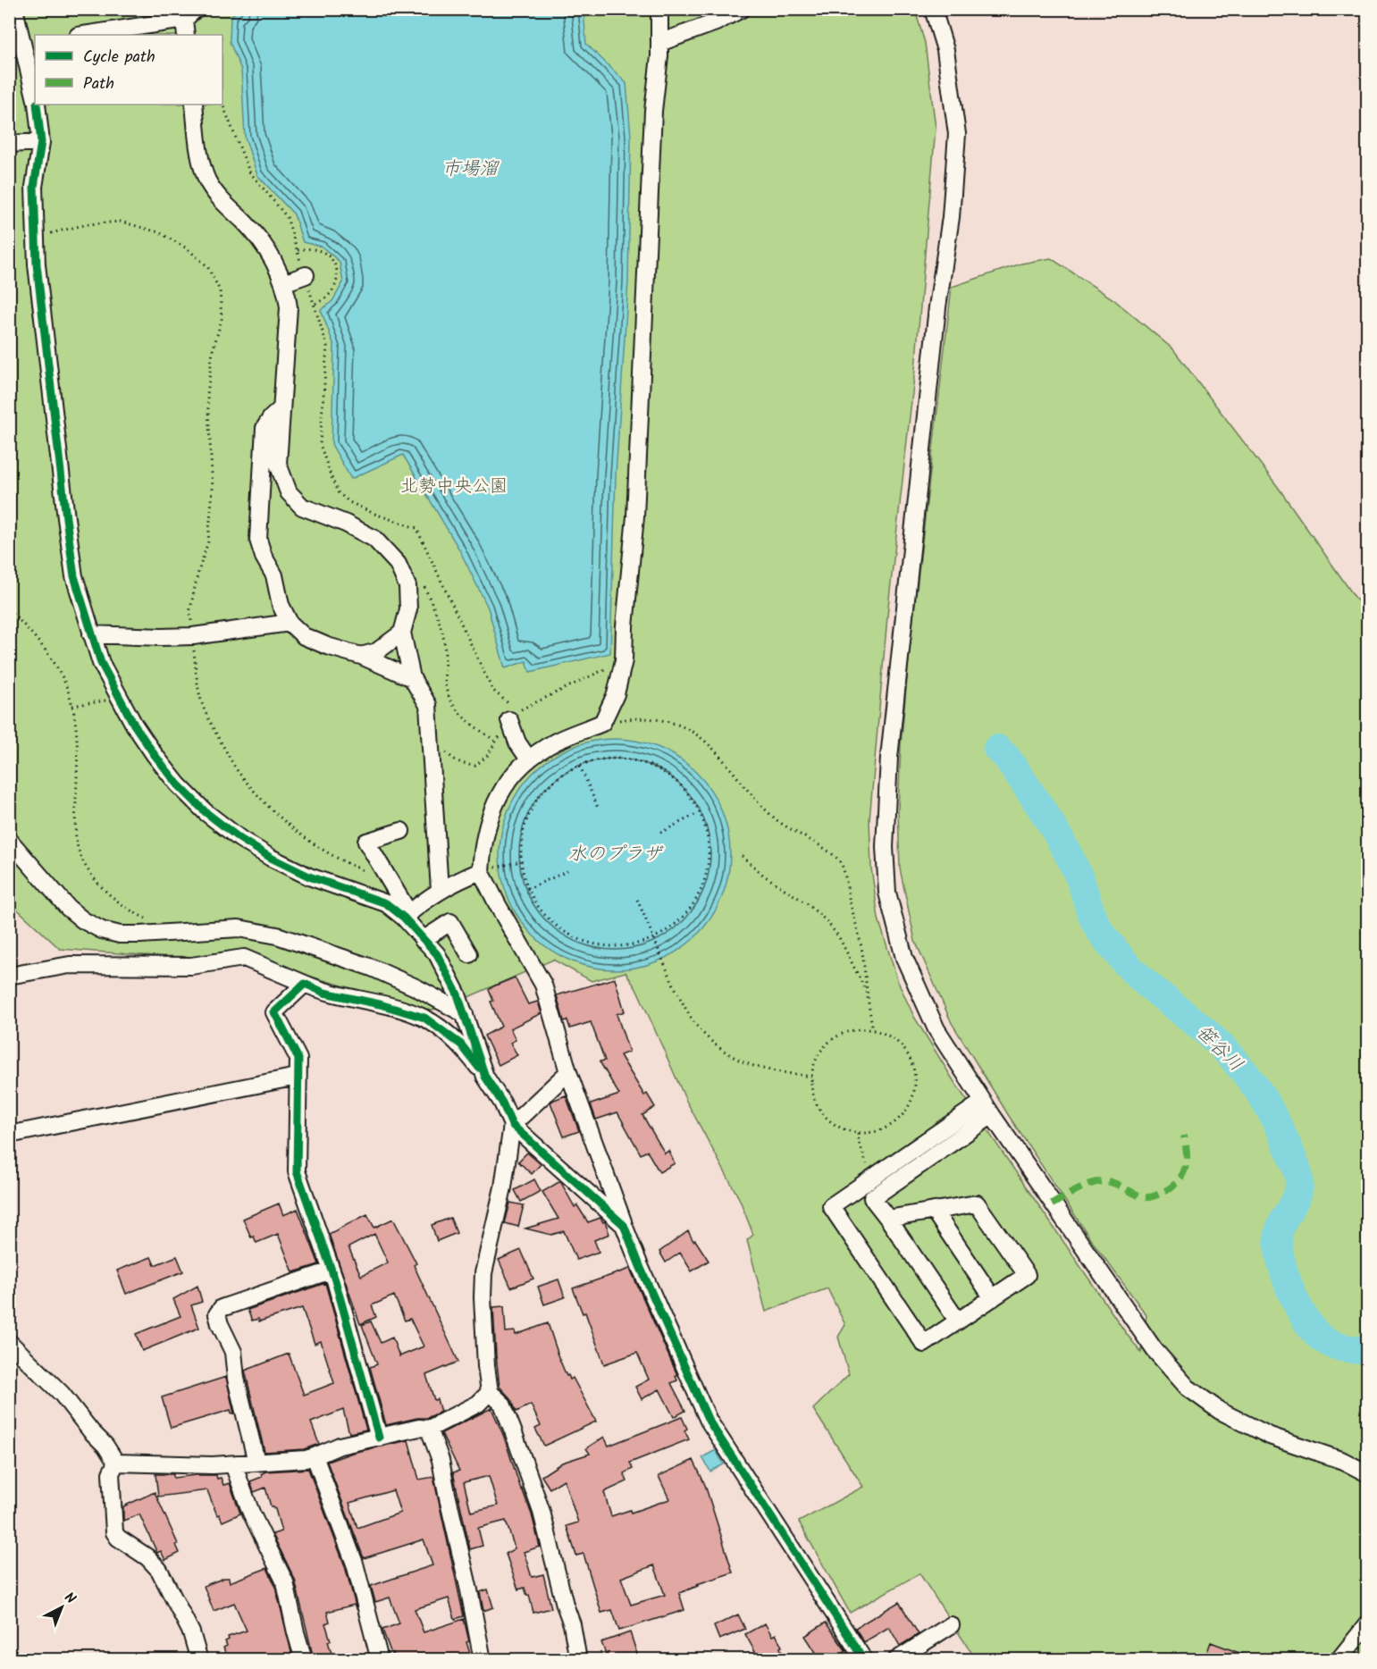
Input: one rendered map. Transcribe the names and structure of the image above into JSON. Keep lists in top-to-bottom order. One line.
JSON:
{"water":["市場溜","水のプラザ","笹谷川"],"parks":["北勢中央公園"],"legend":["Cycle path","Path"],"north":"top right"}
